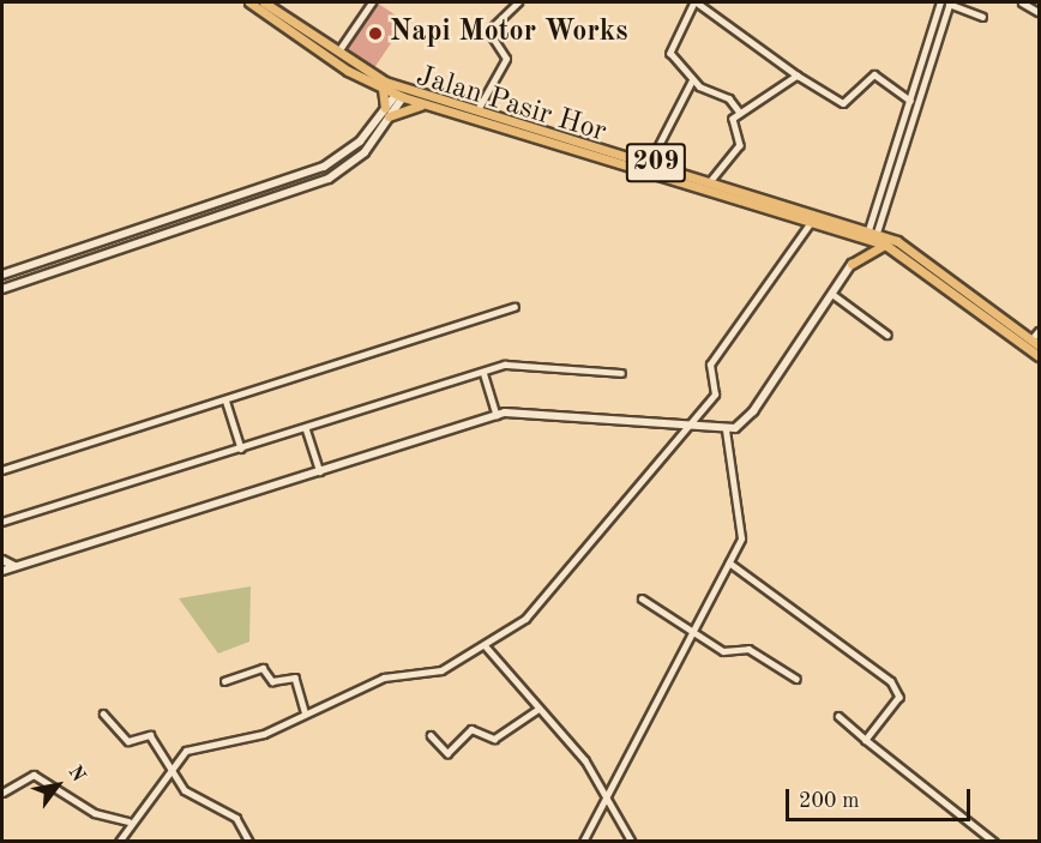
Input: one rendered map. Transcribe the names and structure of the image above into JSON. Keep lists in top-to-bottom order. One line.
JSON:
{"streets":{"main road":["Jalan Pasir Hor","209"]},"places":["Napi Motor Works"],"scale_bar":"200 m","north":"top right"}
